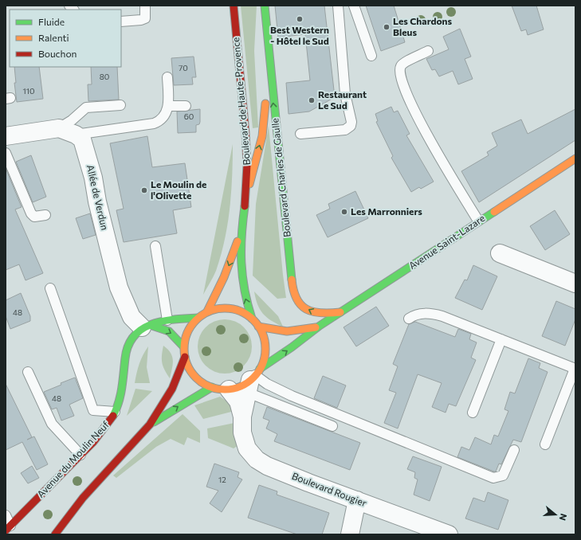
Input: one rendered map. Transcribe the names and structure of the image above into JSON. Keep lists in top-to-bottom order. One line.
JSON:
{"streets":{"street":["Boulevard de Haute-Provence","Boulevard Charles de Gaulle","Allée de Verdun","Avenue Saint-Lazare","Avenue du Moulin Neuf","Boulevard Rougier"]},"crossings":[["Boulevard de Haute-Provence","Avenue Saint-Lazare"],["Boulevard de Haute-Provence","Boulevard Rougier"],["Boulevard Charles de Gaulle","Avenue Saint-Lazare"],["Allée de Verdun","Avenue du Moulin Neuf"],["Avenue Saint-Lazare","Boulevard Rougier"]],"places":["Best Western - Hôtel le Sud","Les Chardons Bleus","Restaurant Le Sud","Le Moulin de l'Olivette","Les Marronniers"],"house_numbers":["70","80","110","60","48","48","12"],"legend":["Fluide","Ralenti","Bouchon"],"north":"right"}
